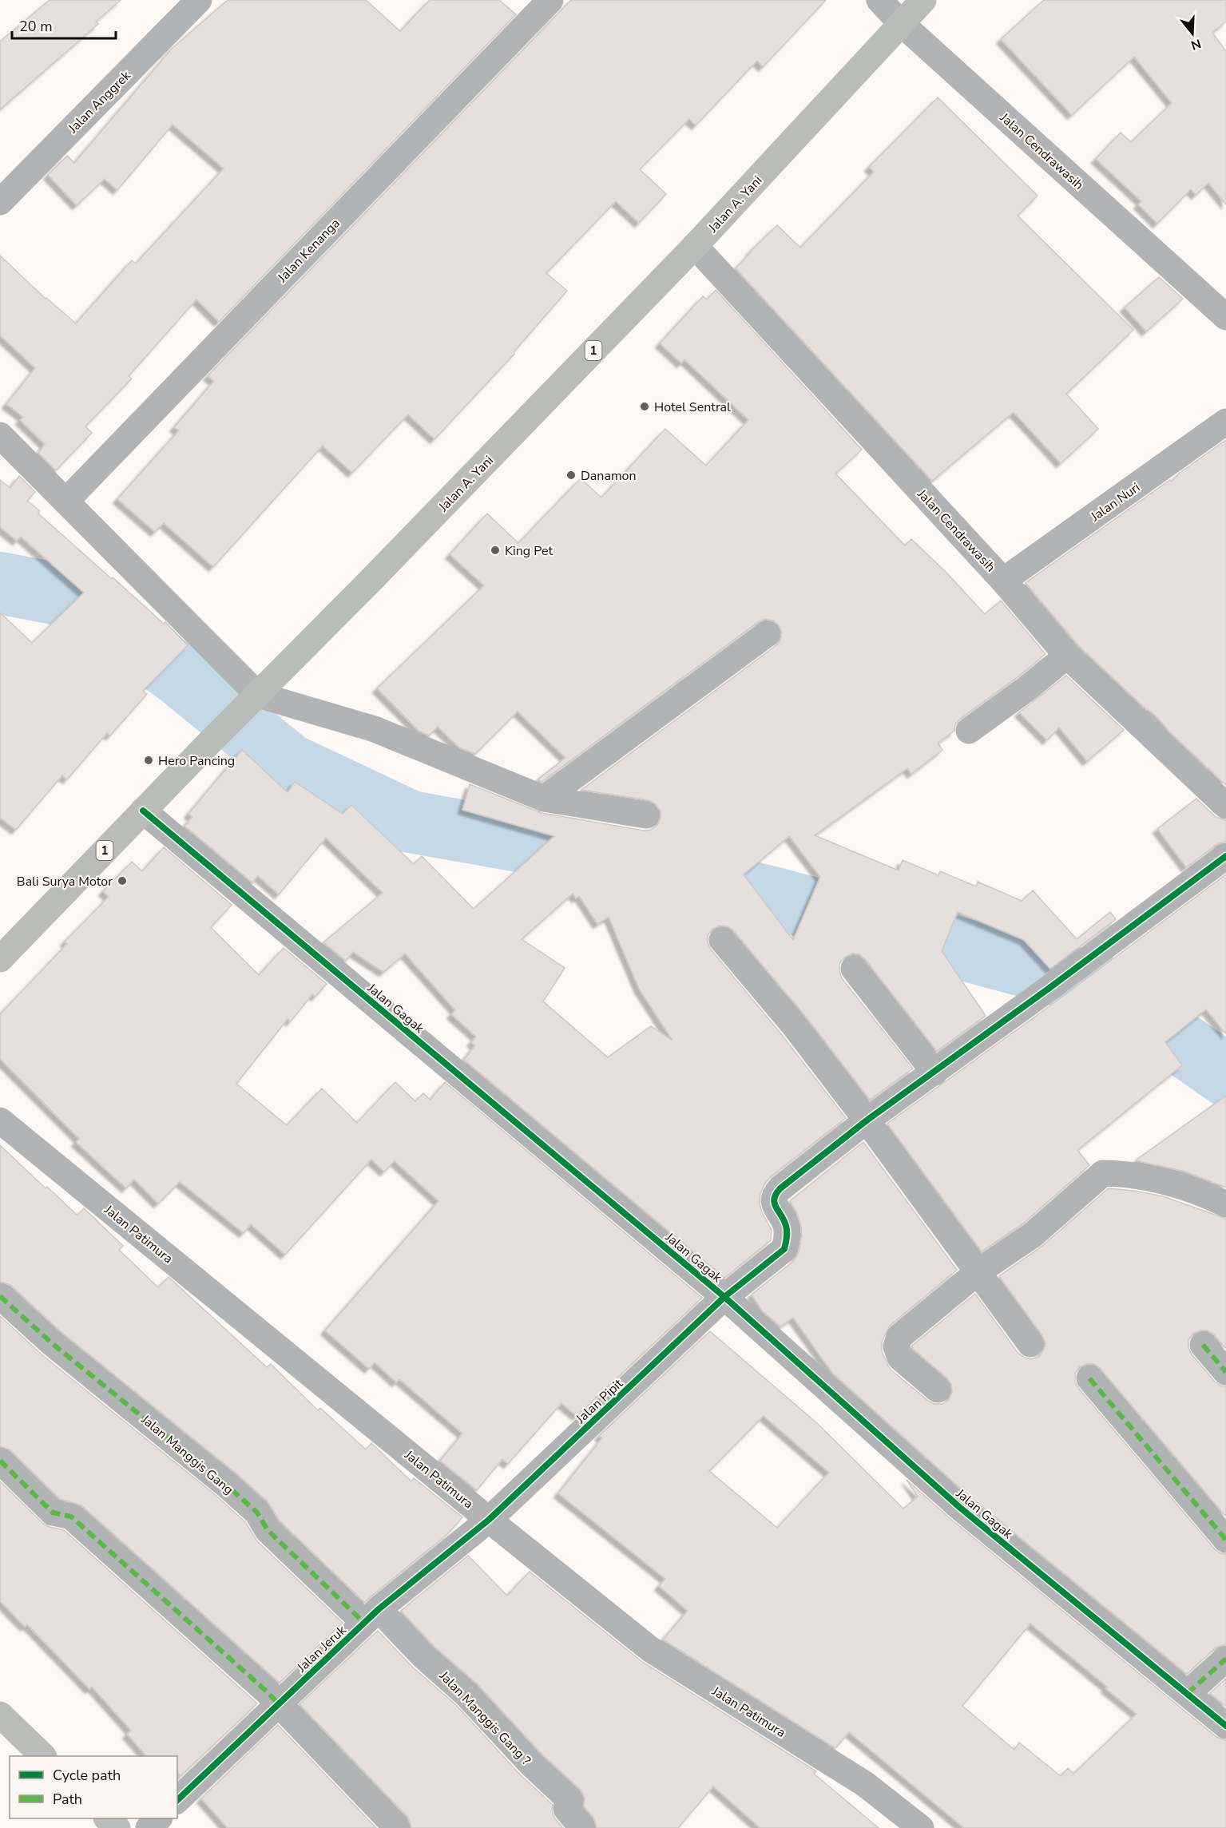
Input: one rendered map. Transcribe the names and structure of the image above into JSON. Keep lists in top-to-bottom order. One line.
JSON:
{"streets":{"highway":["Jalan A. Yani","1"],"street":["Jalan Anggrek","Jalan Cendrawasih","Jalan Kenanga","Jalan Nuri","Jalan Gagak","Jalan Patimura","Jalan Pipit","Jalan Manggis Gang","Jalan Jeruk","Jalan Manggis Gang ?"]},"crossings":[["Jalan Cendrawasih","Jalan A. Yani"],["Jalan Cendrawasih","Jalan Nuri"],["Jalan A. Yani","Jalan Gagak"],["Jalan Gagak","Jalan Pipit"],["Jalan Patimura","Jalan Pipit"],["Jalan Patimura","Jalan Jeruk"],["Jalan Pipit","Jalan Jeruk"],["Jalan Manggis Gang","Jalan Jeruk"],["Jalan Manggis Gang","Jalan Manggis Gang ?"],["Jalan Jeruk","Jalan Manggis Gang ?"]],"places":["Hotel Sentral","Danamon","King Pet","Hero Pancing","Bali Surya Motor"],"legend":["Cycle path","Path"],"scale_bar":"20 m","north":"bottom"}
